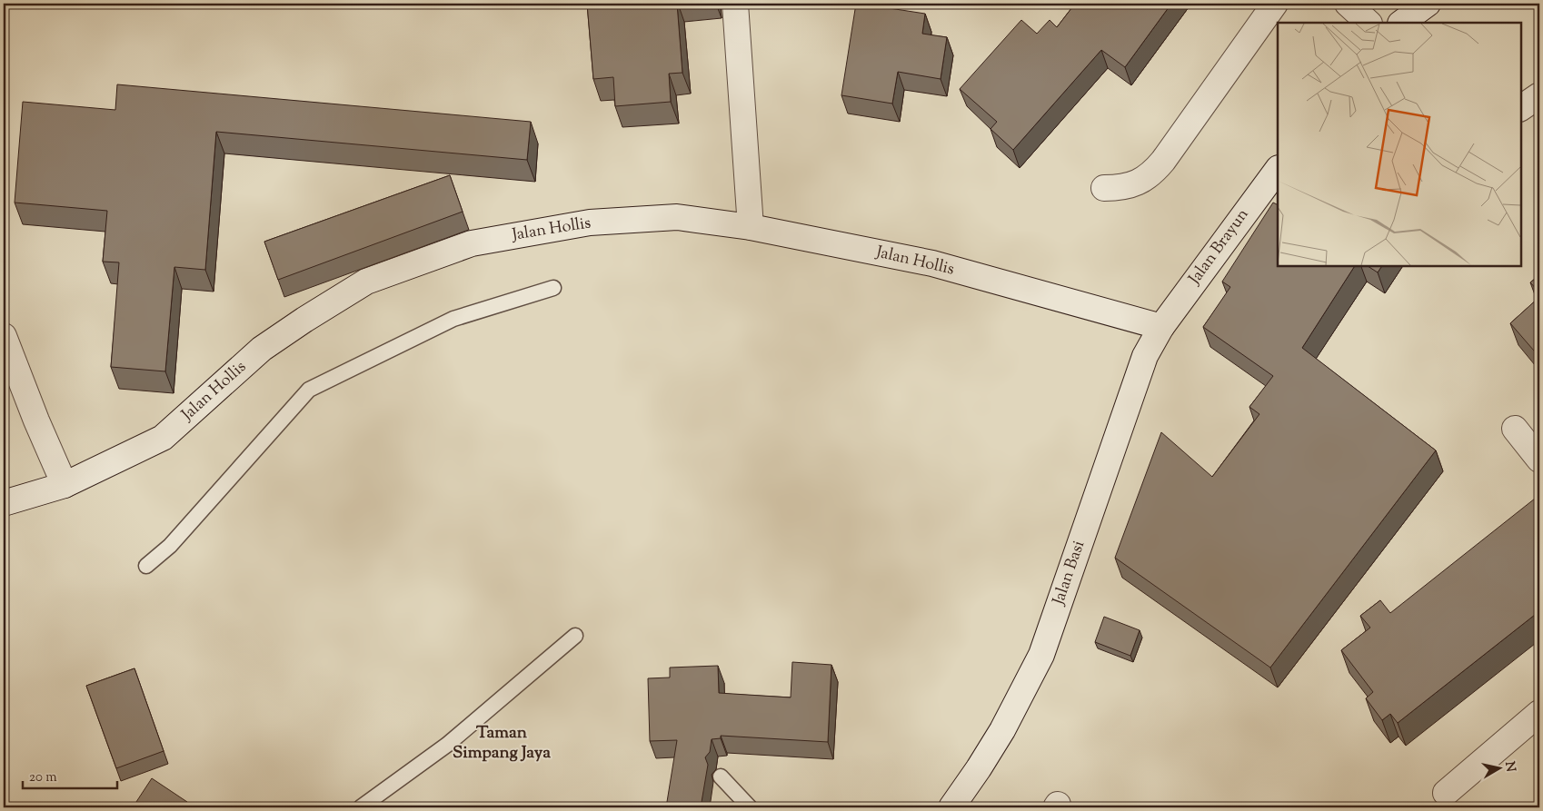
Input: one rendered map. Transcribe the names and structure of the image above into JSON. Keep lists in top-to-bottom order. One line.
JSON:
{"streets":{"main road":["Jalan Hollis","Jalan Brayun","Jalan Basi"]},"crossings":[["Jalan Hollis","Jalan Brayun"],["Jalan Hollis","Jalan Basi"],["Jalan Brayun","Jalan Basi"]],"districts":["Taman Simpang Jaya"],"scale_bar":"20 m","north":"right"}
